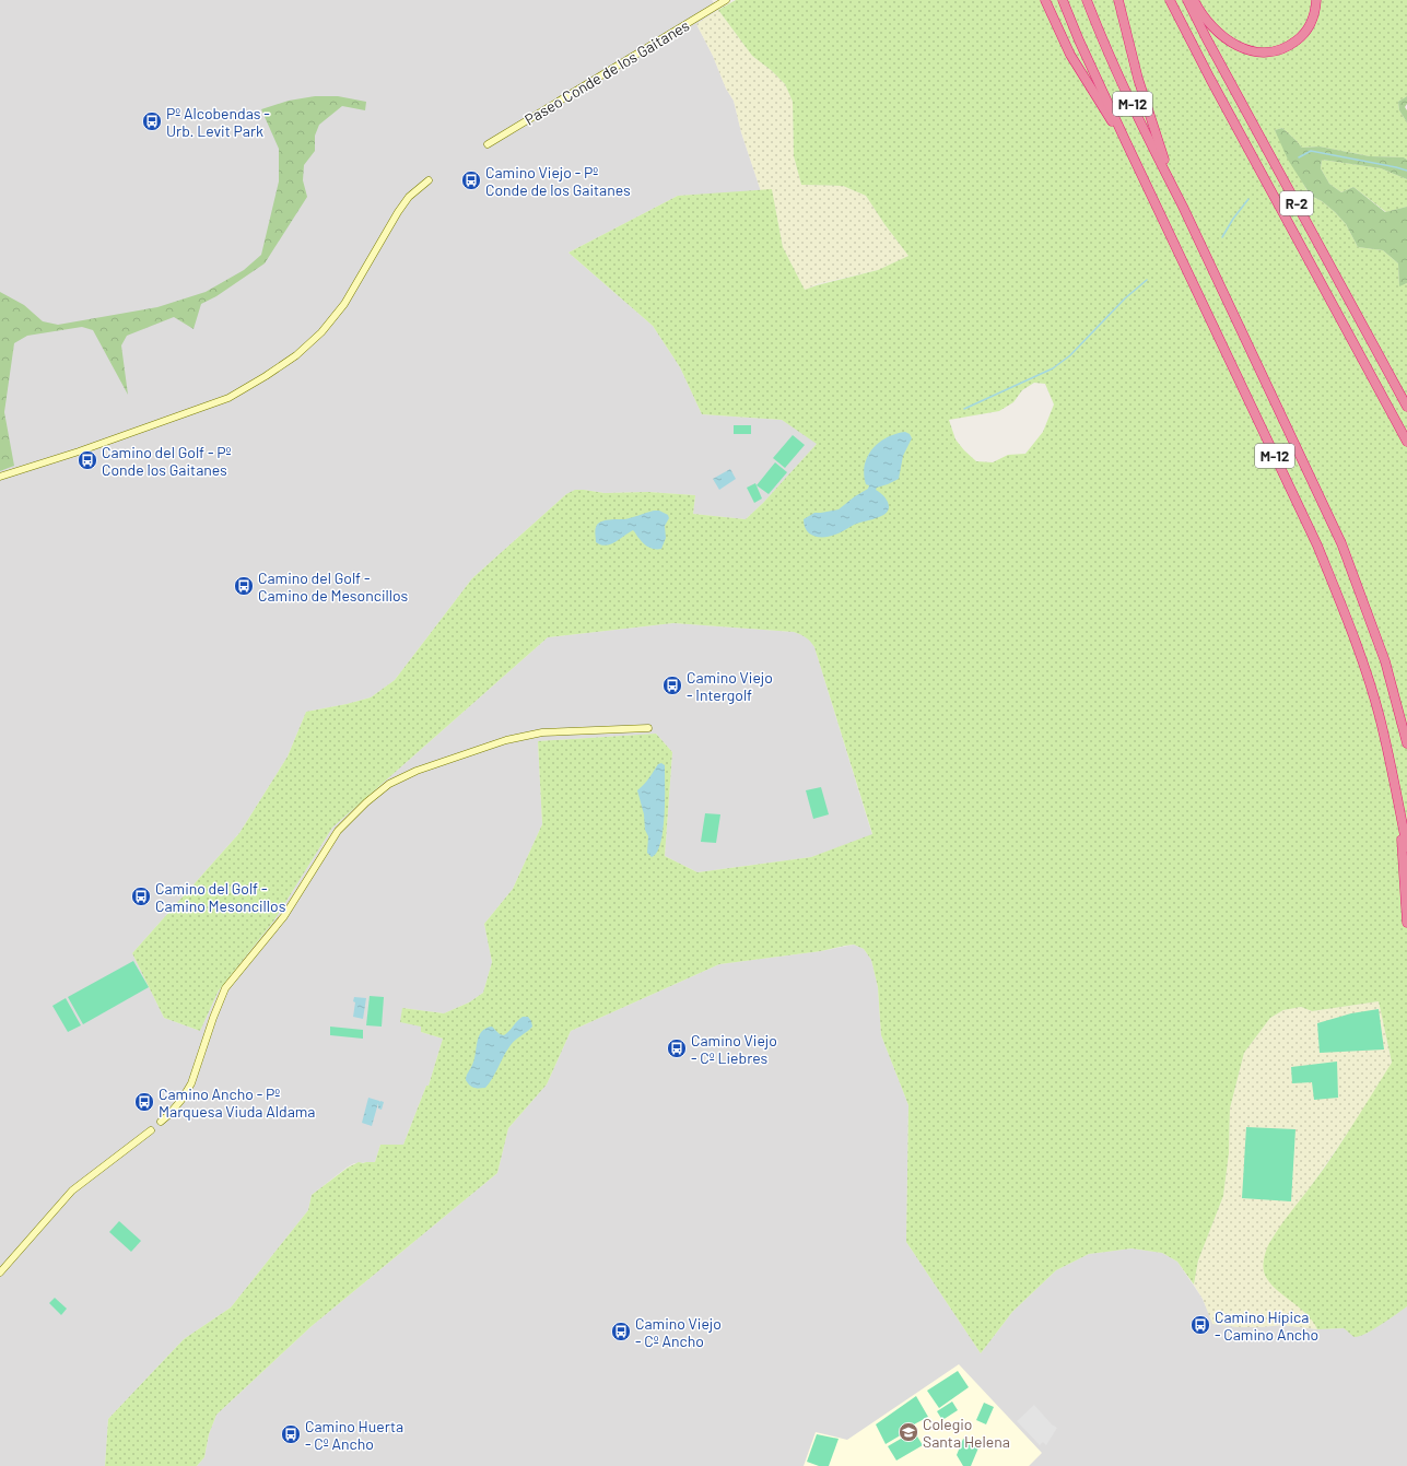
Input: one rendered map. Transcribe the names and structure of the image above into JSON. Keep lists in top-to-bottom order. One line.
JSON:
{"streets":{"highway":["M-12","R-2"],"street":["Paseo Conde de los Gaitanes"]},"places":{"bus stop":["Pº Alcobendas - Urb. Levit Park","Camino Viejo - Pº Conde de los Gaitanes","Camino del Golf - Pº Conde los Gaitanes","Camino del Golf - Camino de Mesoncillos","Camino Viejo - Intergolf","Camino del Golf - Camino Mesoncillos","Camino Viejo - Cº Liebres","Camino Ancho - Pº Marquesa Viuda Aldama","Camino Hípica - Camino Ancho","Camino Viejo - Cº Ancho","Camino Huerta - Cº Ancho"],"school or university":["Colegio Santa Helena"]}}
